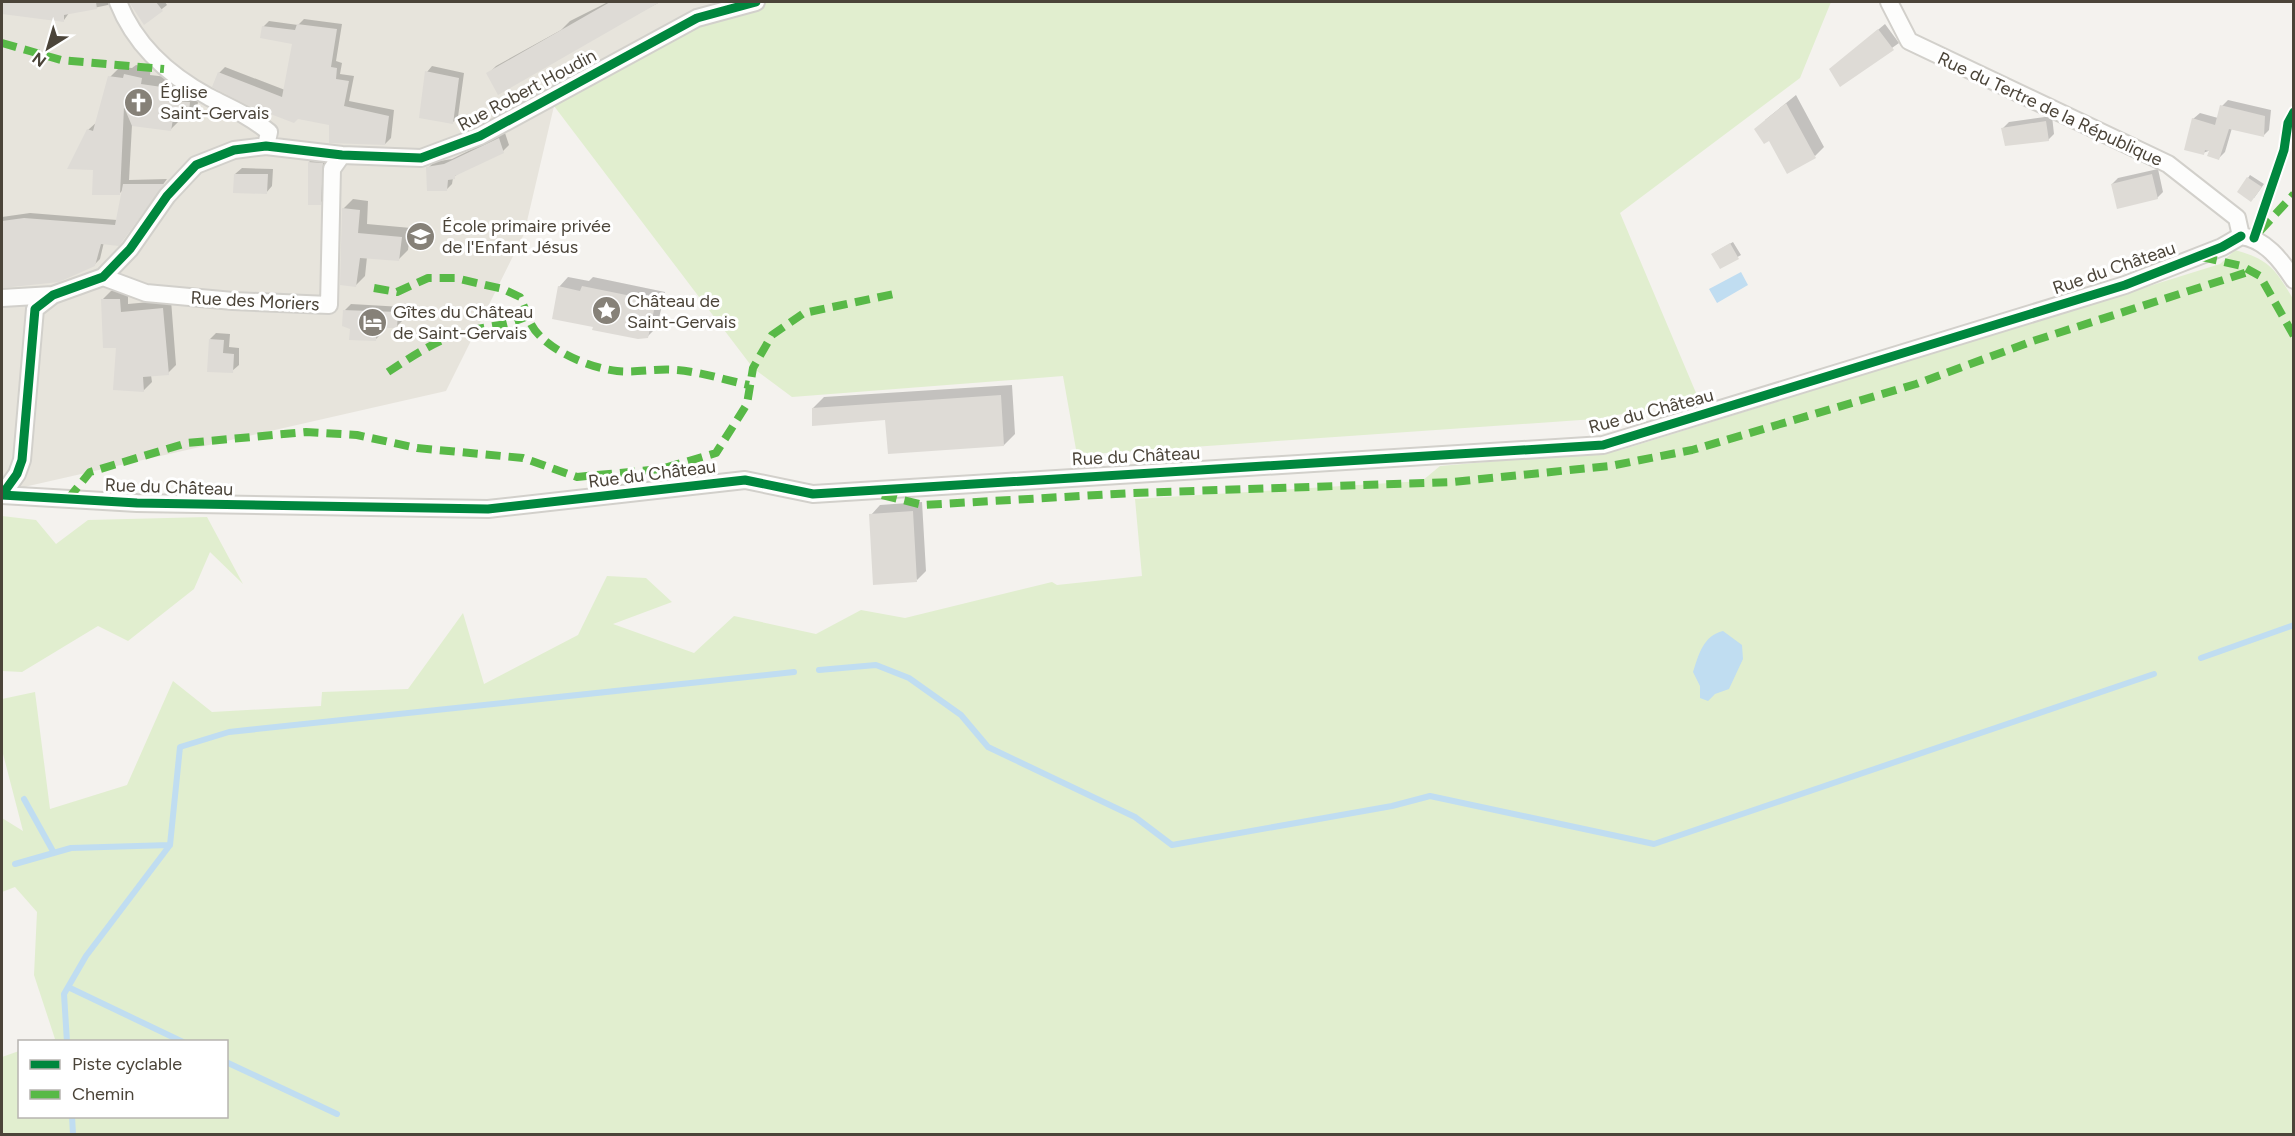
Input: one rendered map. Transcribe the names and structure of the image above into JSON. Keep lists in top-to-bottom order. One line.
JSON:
{"streets":{"street":["Rue Robert Houdin","Rue du Tertre de la République","Rue du Château","Rue des Moriers"]},"crossings":[["Rue Robert Houdin","Rue des Moriers"],["Rue du Tertre de la République","Rue du Château"]],"places":{"church":["Église Saint-Gervais"],"school or university":["École primaire privée de l'Enfant Jésus"],"place":["Château de Saint-Gervais"],"hotel":["Gîtes du Château de Saint-Gervais"]},"legend":["Piste cyclable","Chemin"],"north":"bottom left"}
